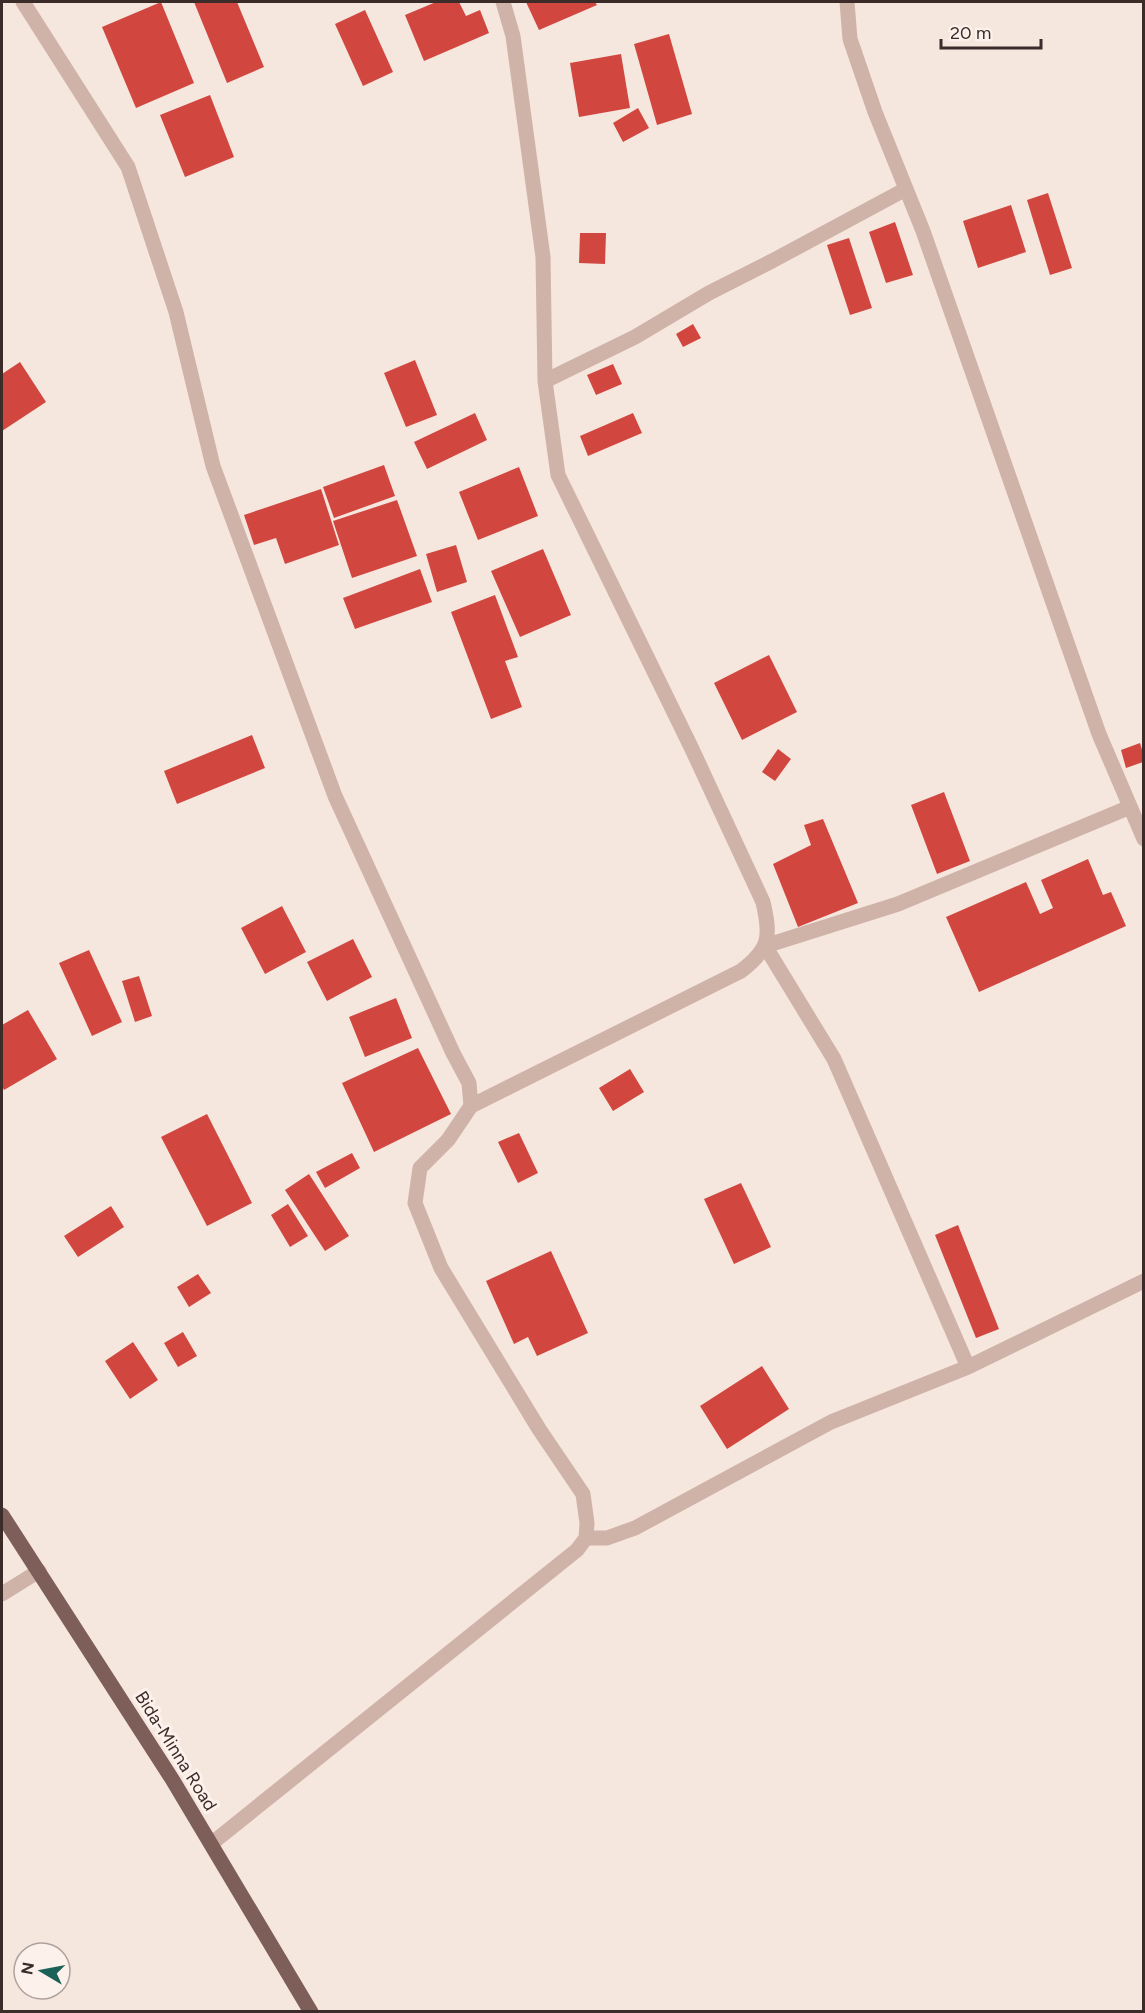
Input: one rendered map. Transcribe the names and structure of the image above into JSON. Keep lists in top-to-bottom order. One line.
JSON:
{"streets":{"main road":["Bida-Minna Road"]},"scale_bar":"20 m","north":"left"}
